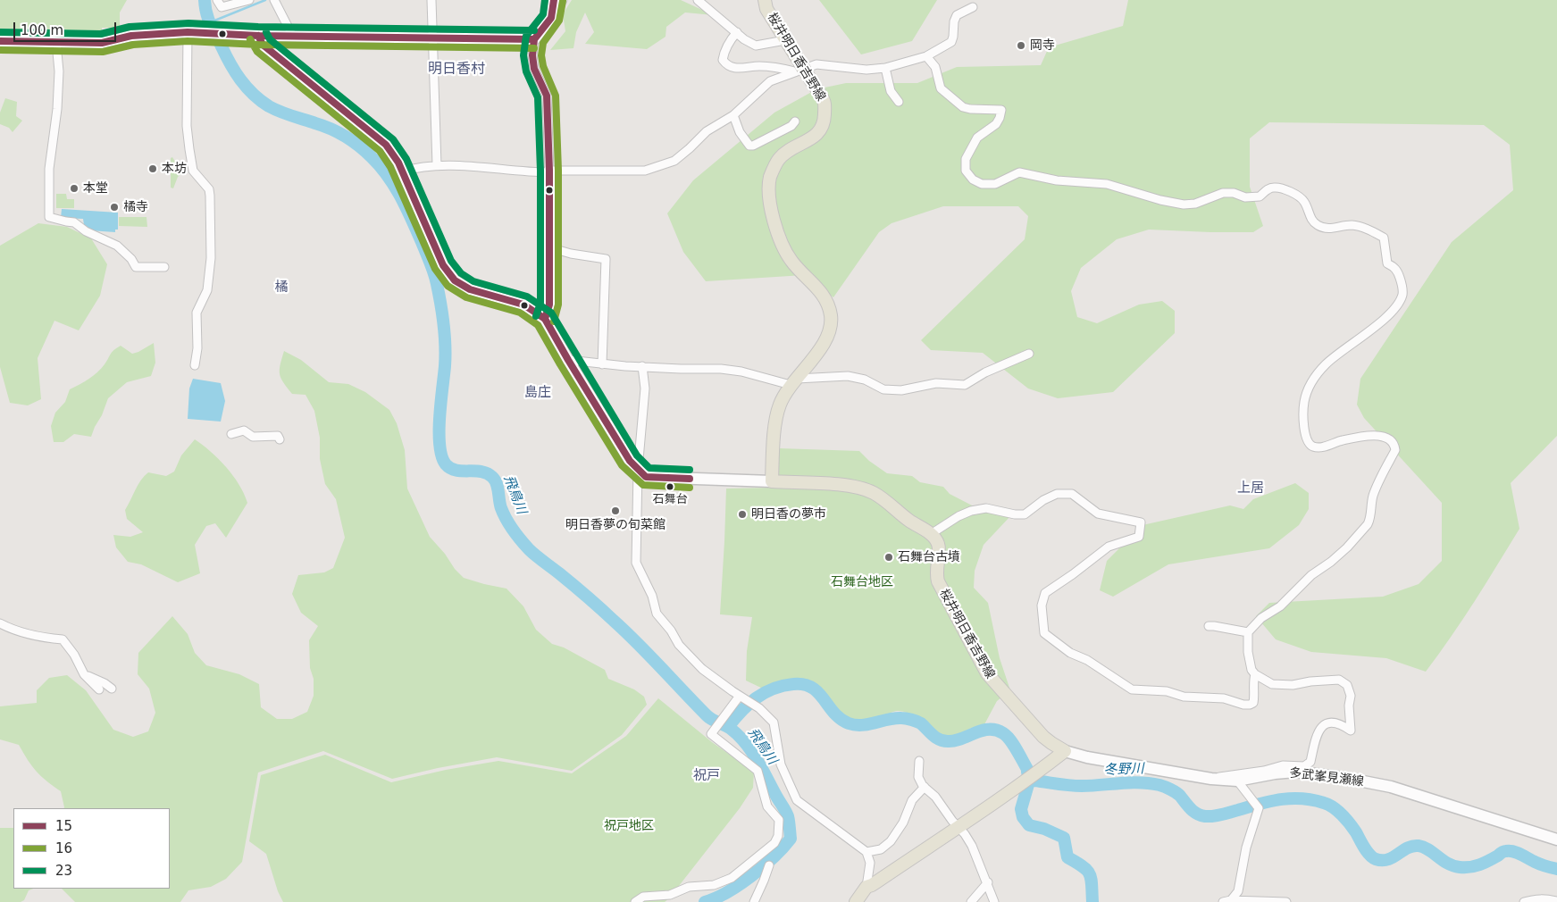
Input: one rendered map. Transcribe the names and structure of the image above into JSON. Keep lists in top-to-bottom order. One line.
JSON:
{"streets":{"main road":["桜井明日香吉野線","多武峯見瀬線"]},"crossings":[["桜井明日香吉野線","多武峯見瀬線"]],"districts":["明日香村","橘","島庄","上居","祝戸"],"water":["飛鳥川","冬野川"],"parks":["石舞台地区","祝戸地区"],"places":["岡寺","本坊","本堂","橘寺","石舞台","明日香夢の旬菜館","明日香の夢市","石舞台古墳"],"lines":["transit line 15","transit line 23","transit line 16"],"legend":["15","16","23"],"scale_bar":"100 m"}
